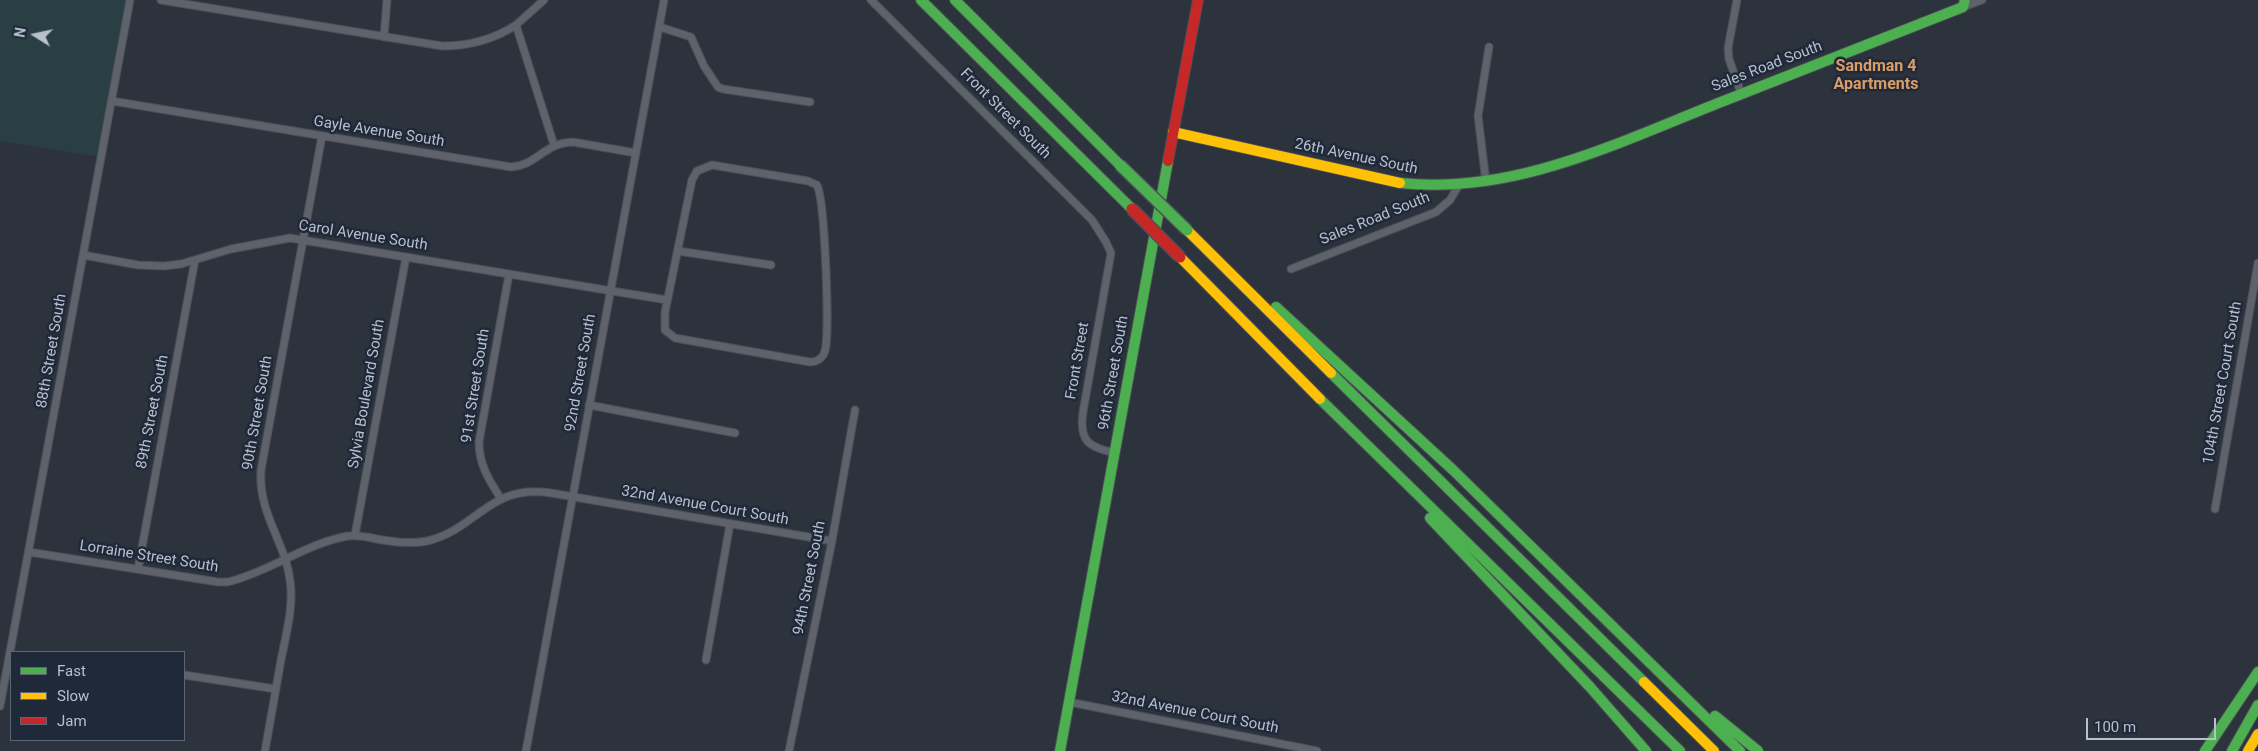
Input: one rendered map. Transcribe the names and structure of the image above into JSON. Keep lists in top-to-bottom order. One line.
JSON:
{"streets":{"main road":["Sales Road South","26th Avenue South","96th Street South"],"street":["Front Street South","Gayle Avenue South","Carol Avenue South","88th Street South","Front Street","92nd Street South","104th Street Court South","91st Street South","Sylvia Boulevard South","89th Street South","90th Street South","32nd Avenue Court South","Lorraine Street South","94th Street South"]},"crossings":[["Sales Road South","26th Avenue South"],["Front Street South","Front Street"],["Gayle Avenue South","88th Street South"],["Gayle Avenue South","90th Street South"],["26th Avenue South","96th Street South"],["Carol Avenue South","88th Street South"],["Carol Avenue South","92nd Street South"],["Carol Avenue South","91st Street South"],["Carol Avenue South","Sylvia Boulevard South"],["Carol Avenue South","89th Street South"],["Carol Avenue South","90th Street South"],["88th Street South","Lorraine Street South"],["Front Street","96th Street South"],["92nd Street South","32nd Avenue Court South"],["92nd Street South","Lorraine Street South"],["96th Street South","32nd Avenue Court South"],["91st Street South","Lorraine Street South"],["Sylvia Boulevard South","Lorraine Street South"],["89th Street South","Lorraine Street South"],["90th Street South","Lorraine Street South"],["32nd Avenue Court South","Lorraine Street South"],["32nd Avenue Court South","94th Street South"]],"districts":["Sandman 4 Apartments"],"legend":["Fast","Slow","Jam"],"scale_bar":"100 m","north":"left"}
